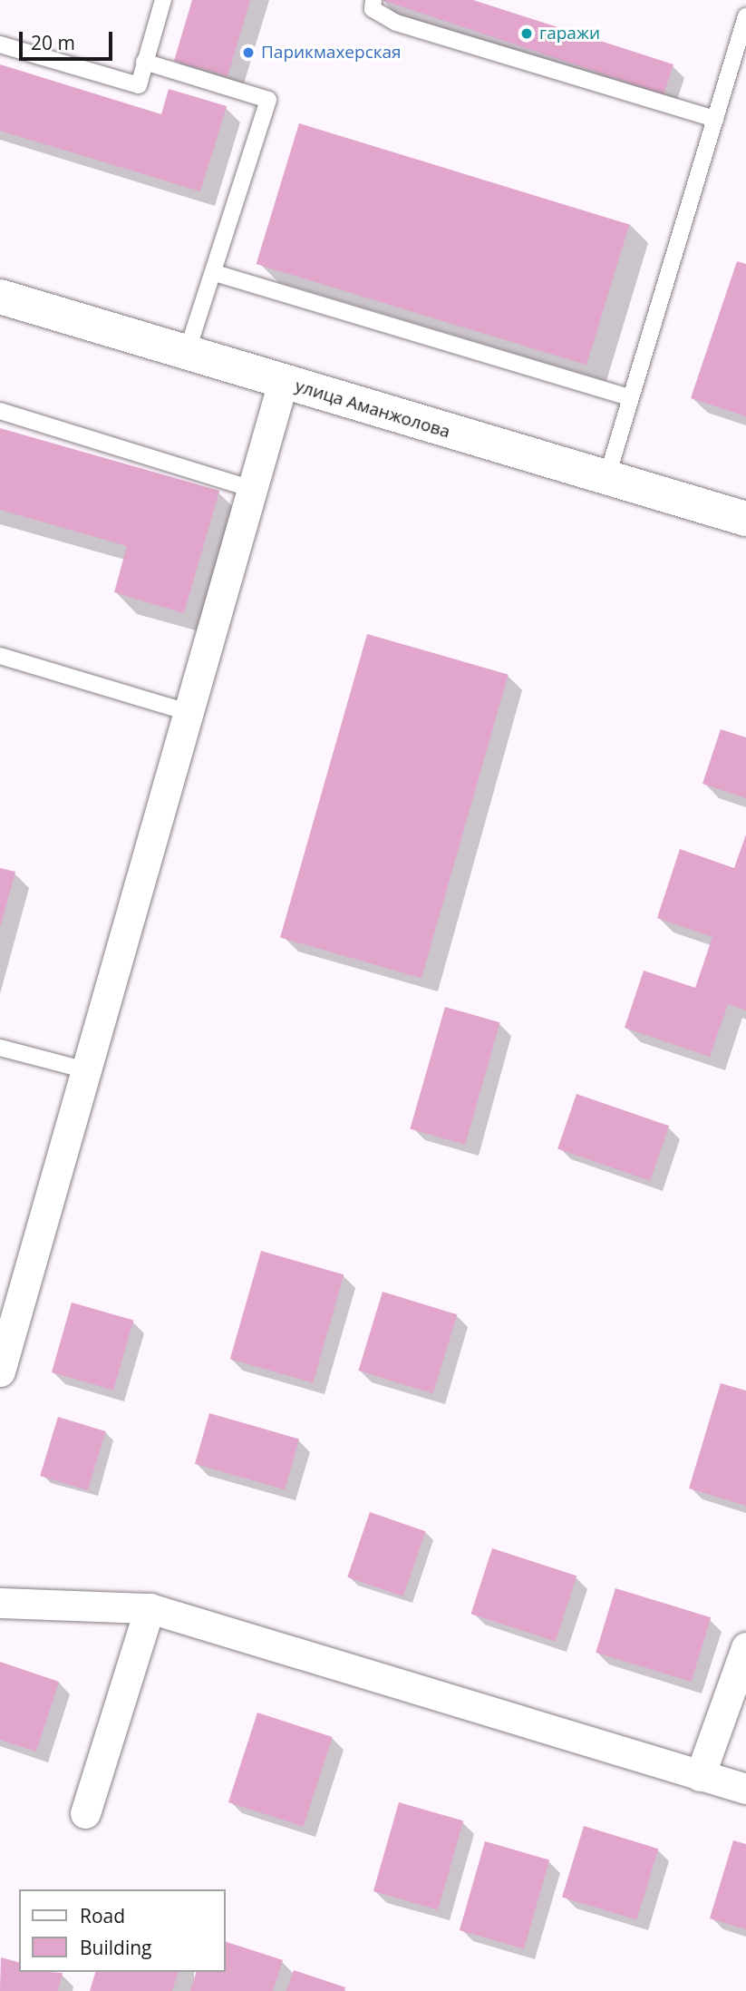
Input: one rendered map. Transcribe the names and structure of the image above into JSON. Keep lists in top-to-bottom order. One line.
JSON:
{"streets":{"main road":["улица Аманжолова"]},"places":["гаражи","Парикмахерская"],"legend":["Road","Building"],"scale_bar":"20 m"}
